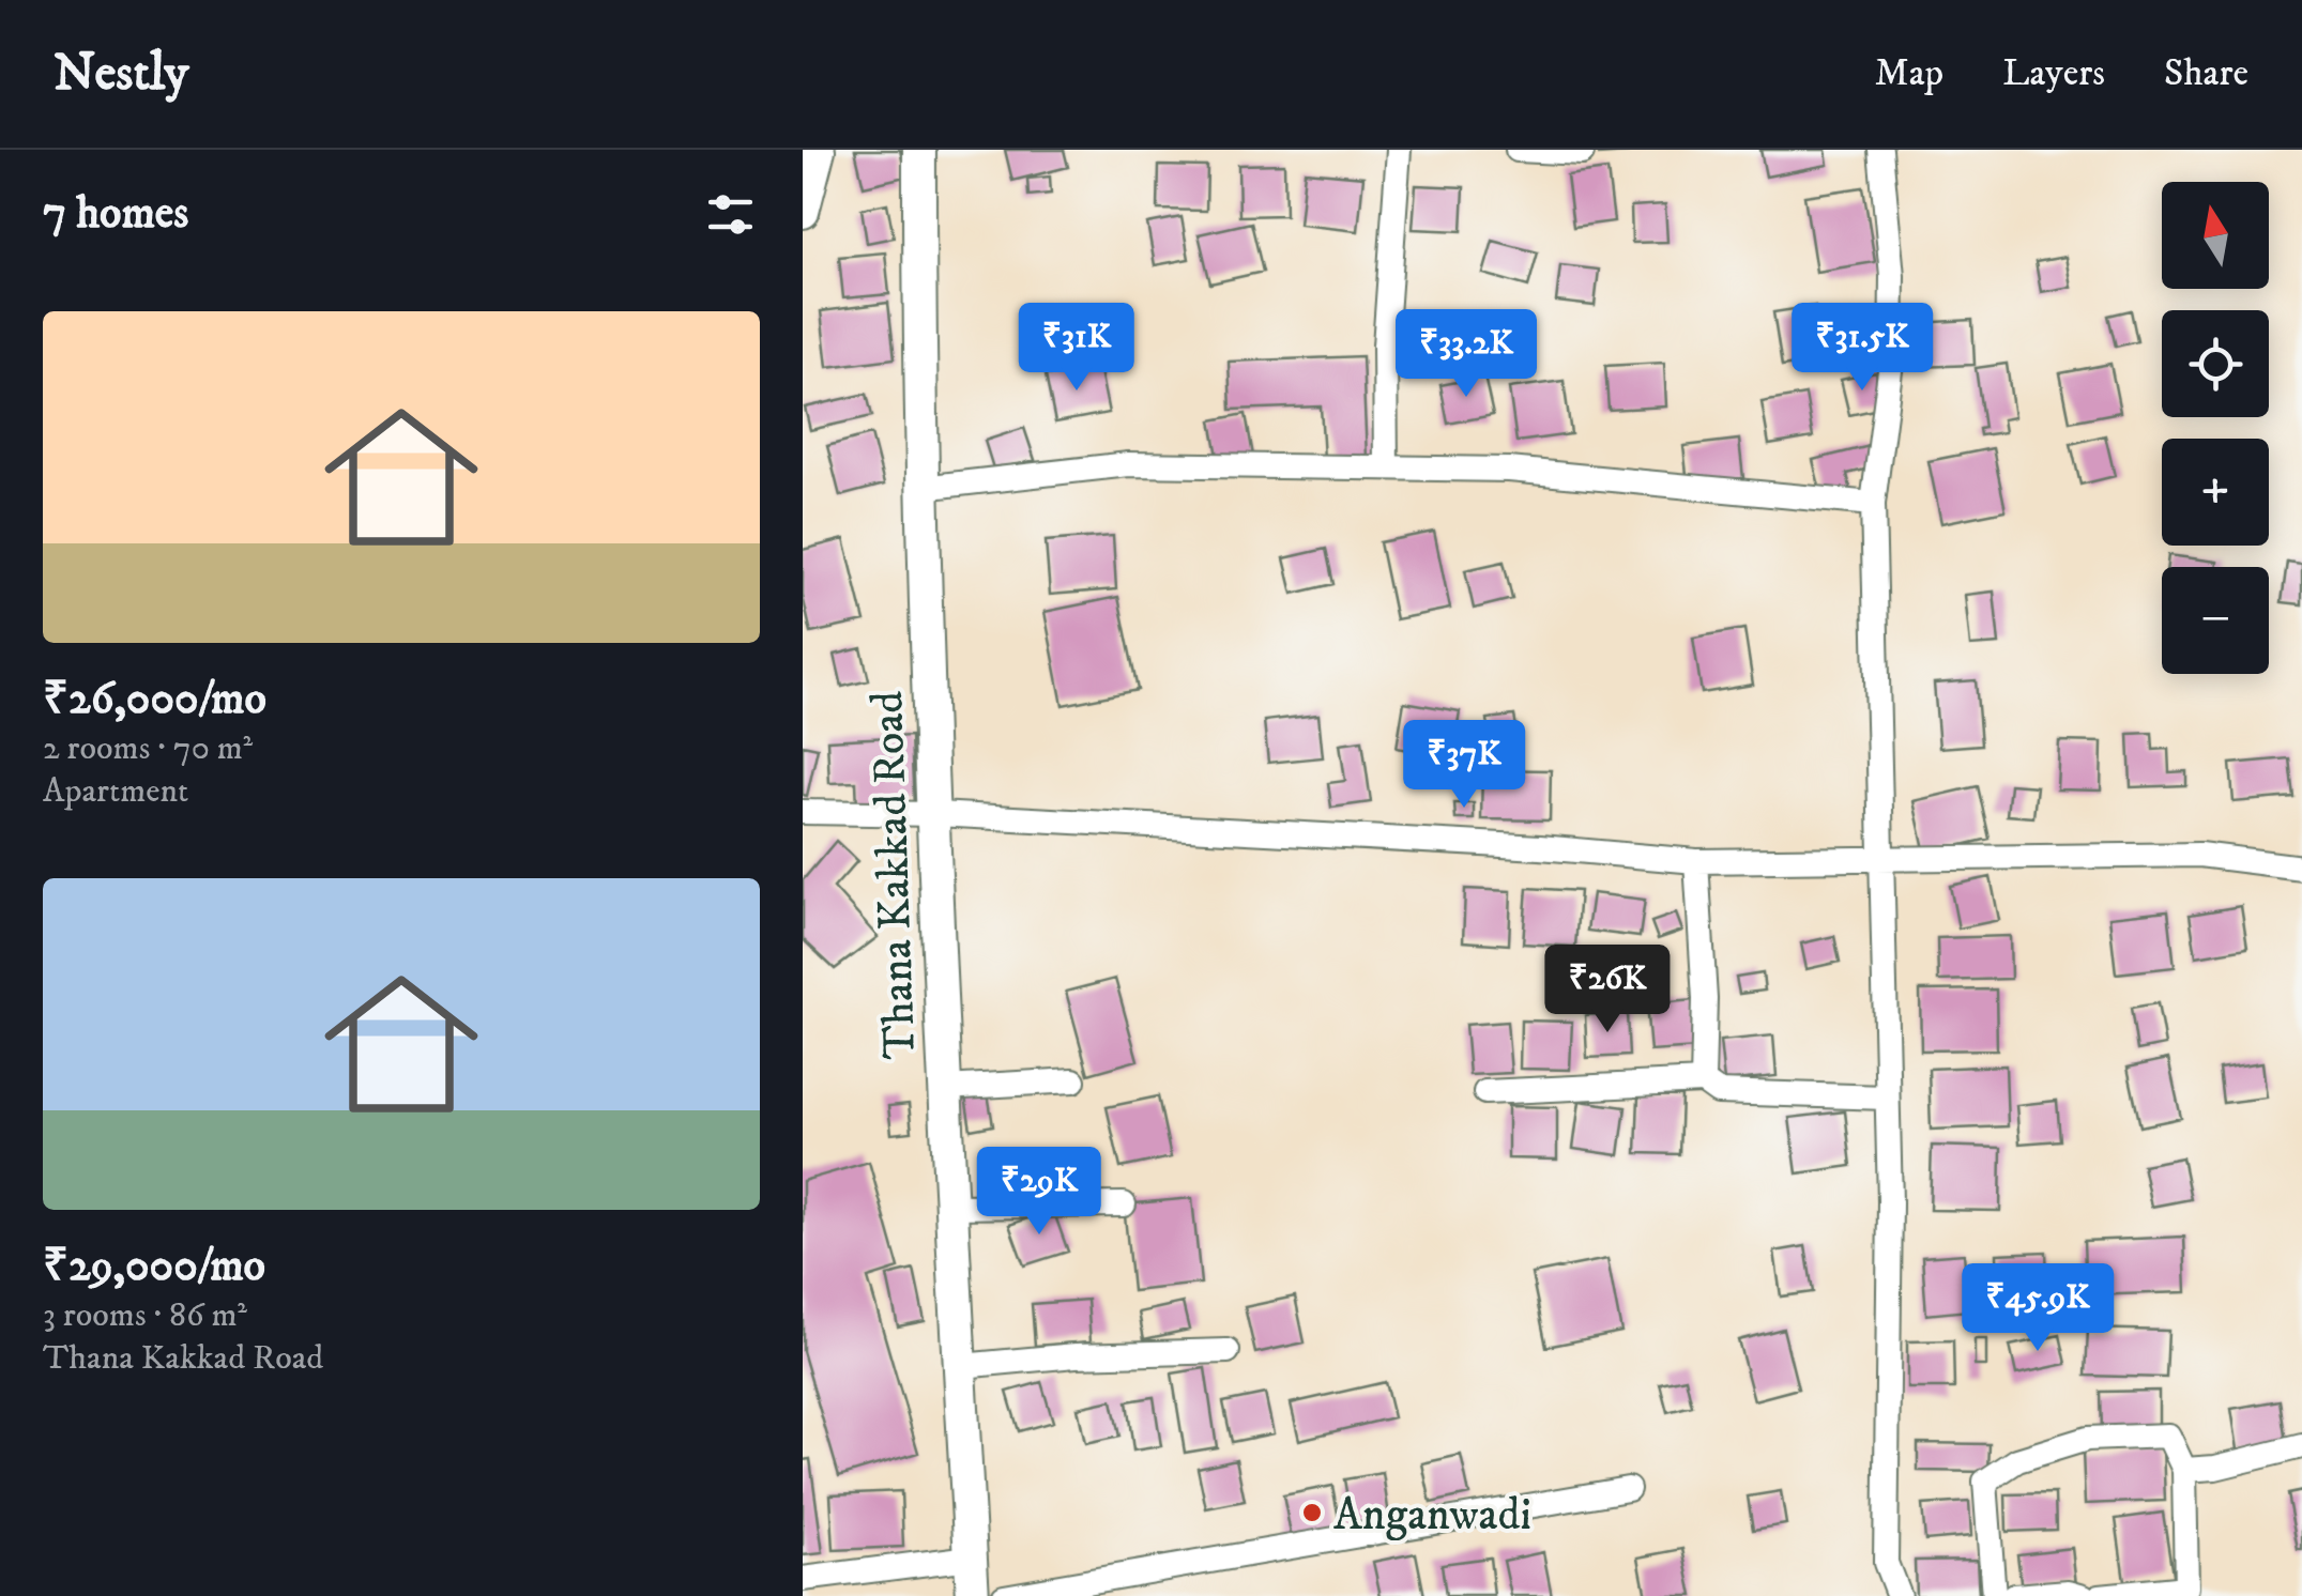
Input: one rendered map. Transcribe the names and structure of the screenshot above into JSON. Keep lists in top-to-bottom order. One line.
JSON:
{"streets":{"main road":["Thana Kakkad Road"]},"places":["Anganwadi"],"north":"top","page":{"header":"Nestly","nav":["Map","Layers","Share"],"heading":"7 homes","map_buttons":["+","−"],"list":[{"name":"₹26,000/mo","note":"2 rooms · 70 m² · Apartment"},{"name":"₹29,000/mo","note":"3 rooms · 86 m² · Thana Kakkad Road"}],"price":["₹31K","₹31.5K","₹33.2K","₹37K","₹26K","₹29K","₹45.9K"]}}
